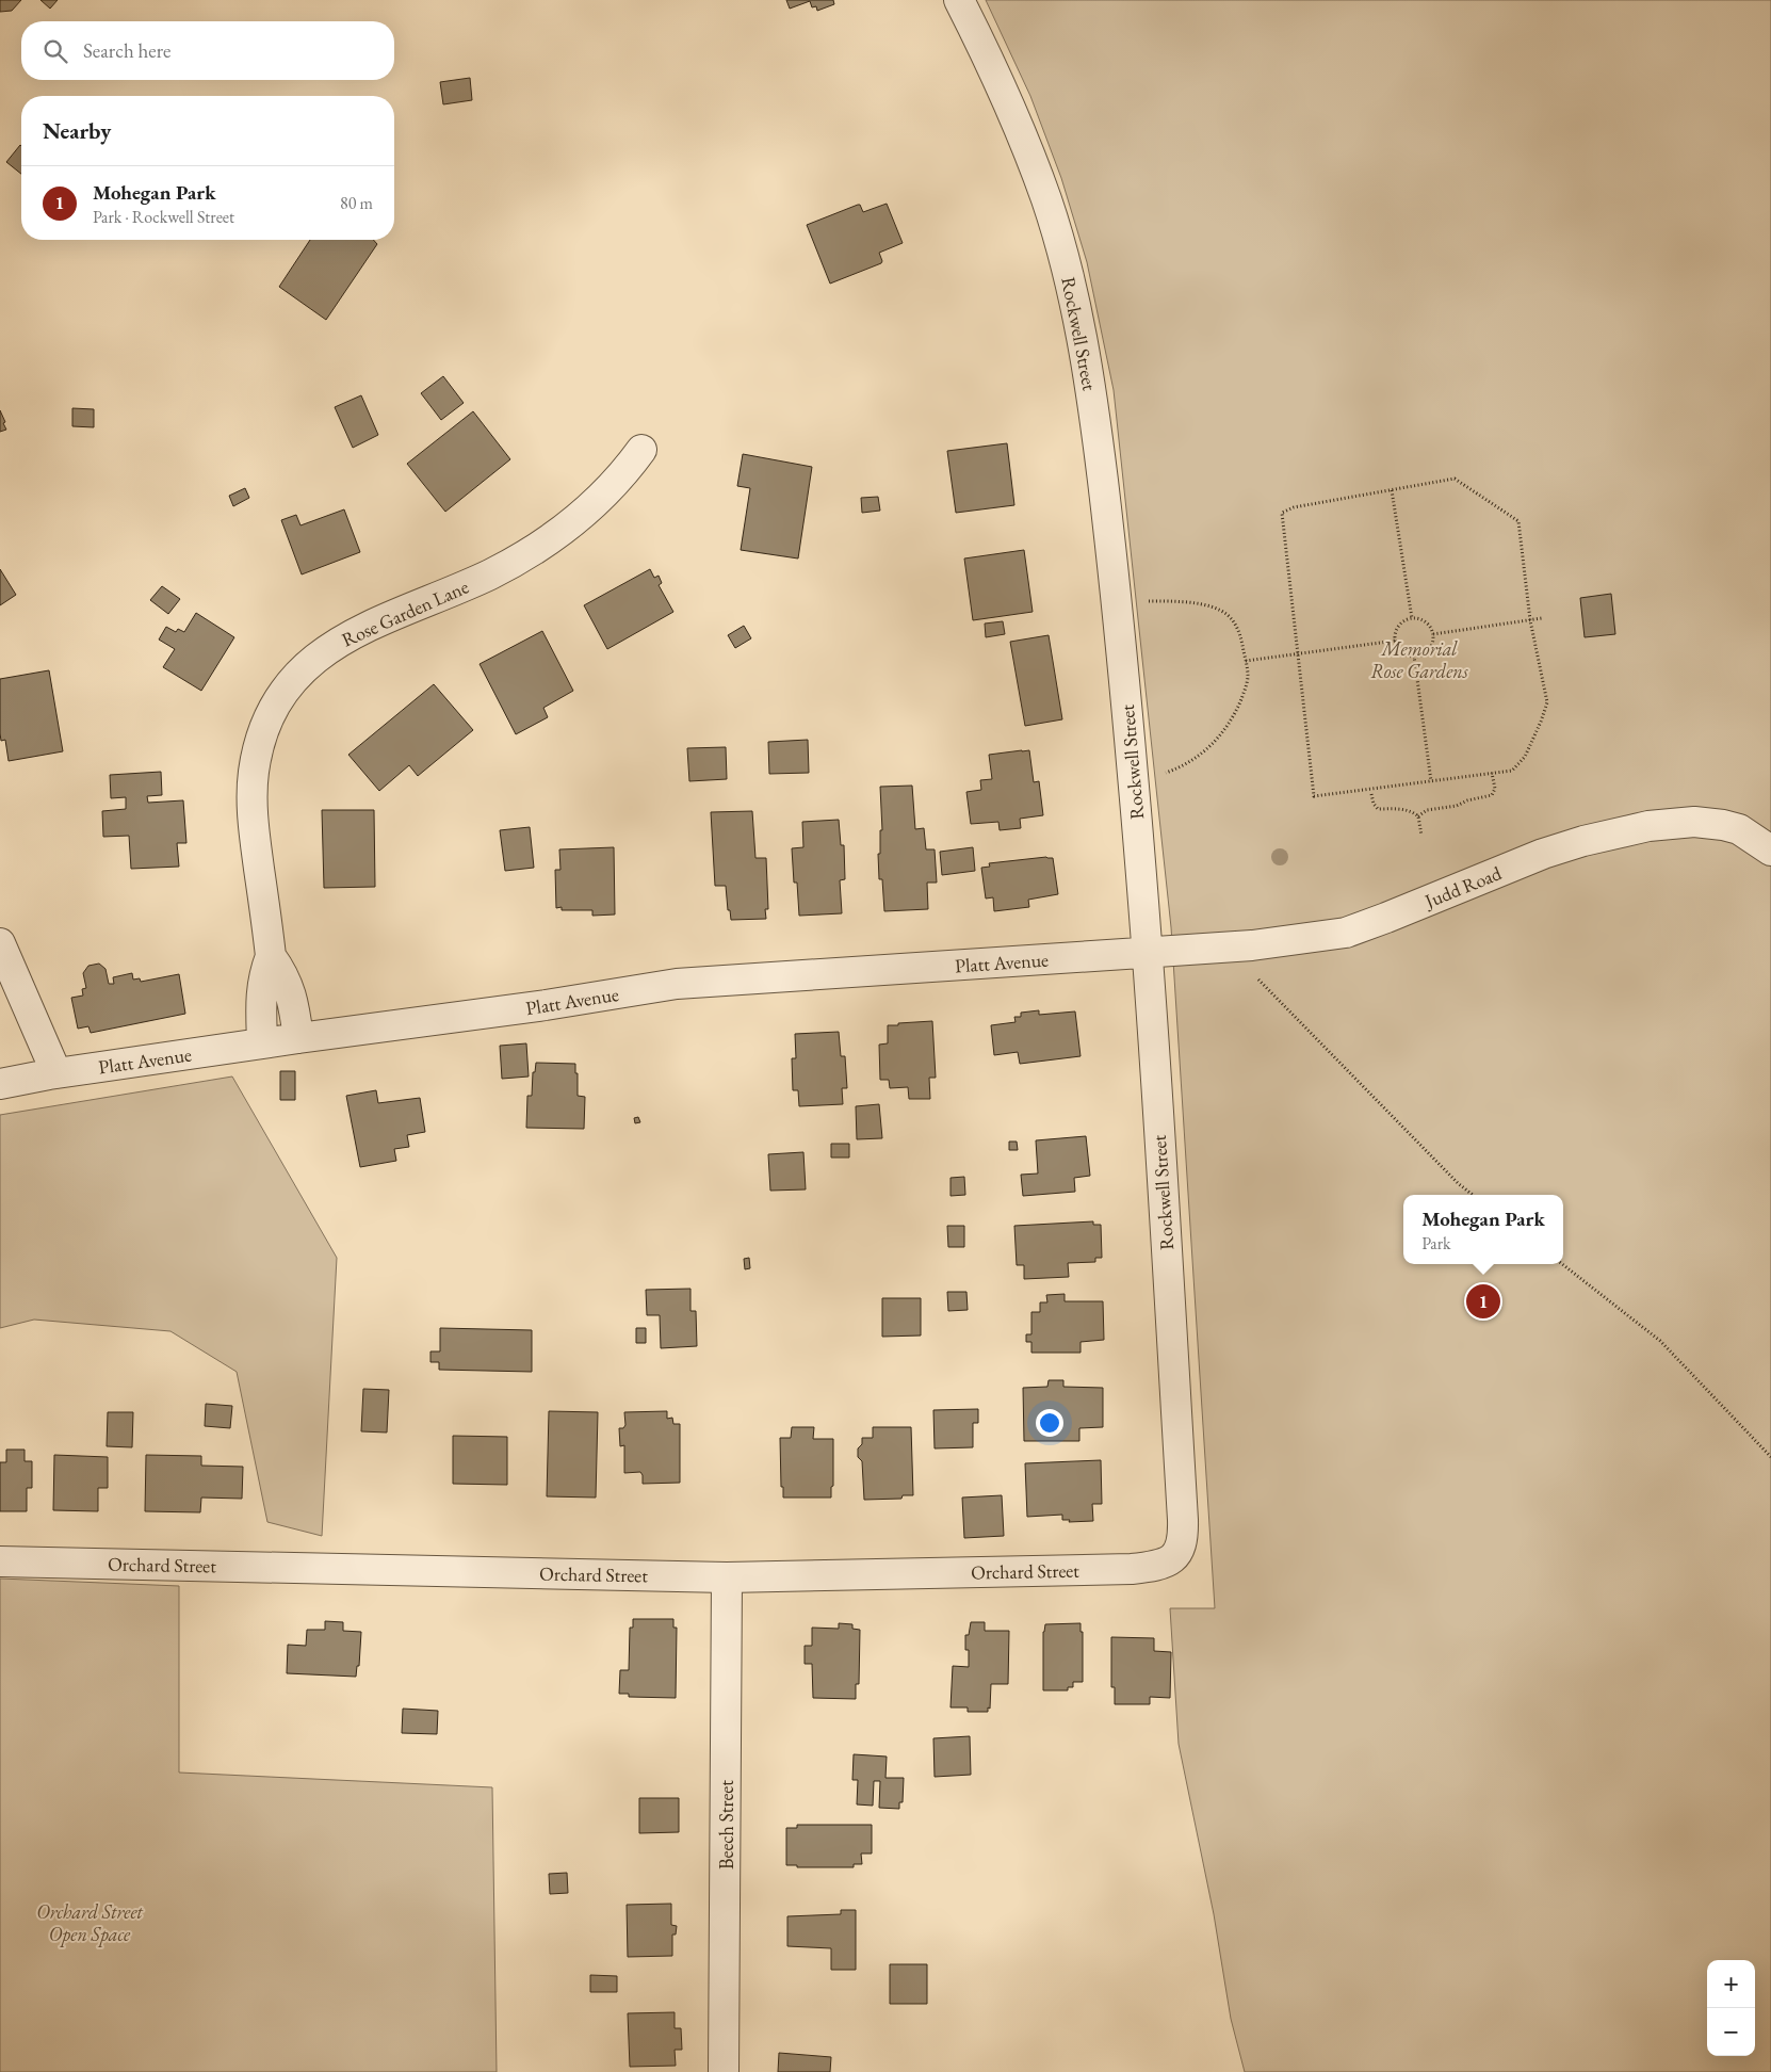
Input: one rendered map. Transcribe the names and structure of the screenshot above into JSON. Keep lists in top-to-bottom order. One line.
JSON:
{"streets":{"street":["Rockwell Street","Rose Garden Lane","Judd Road","Platt Avenue","Orchard Street","Beech Street"]},"crossings":[["Rockwell Street","Judd Road"],["Rockwell Street","Platt Avenue"],["Rockwell Street","Orchard Street"],["Rose Garden Lane","Platt Avenue"],["Judd Road","Platt Avenue"],["Orchard Street","Beech Street"]],"parks":["Memorial Rose Gardens","Orchard Street Open Space"],"page":{"search":"Search here","heading":"Nearby","list":[{"mark":"1","name":"Mohegan Park","note":"Park · Rockwell Street","value":"80 m"}],"popup":["Mohegan Park","Park"],"pins":"1","map_buttons":["+","−"]}}
